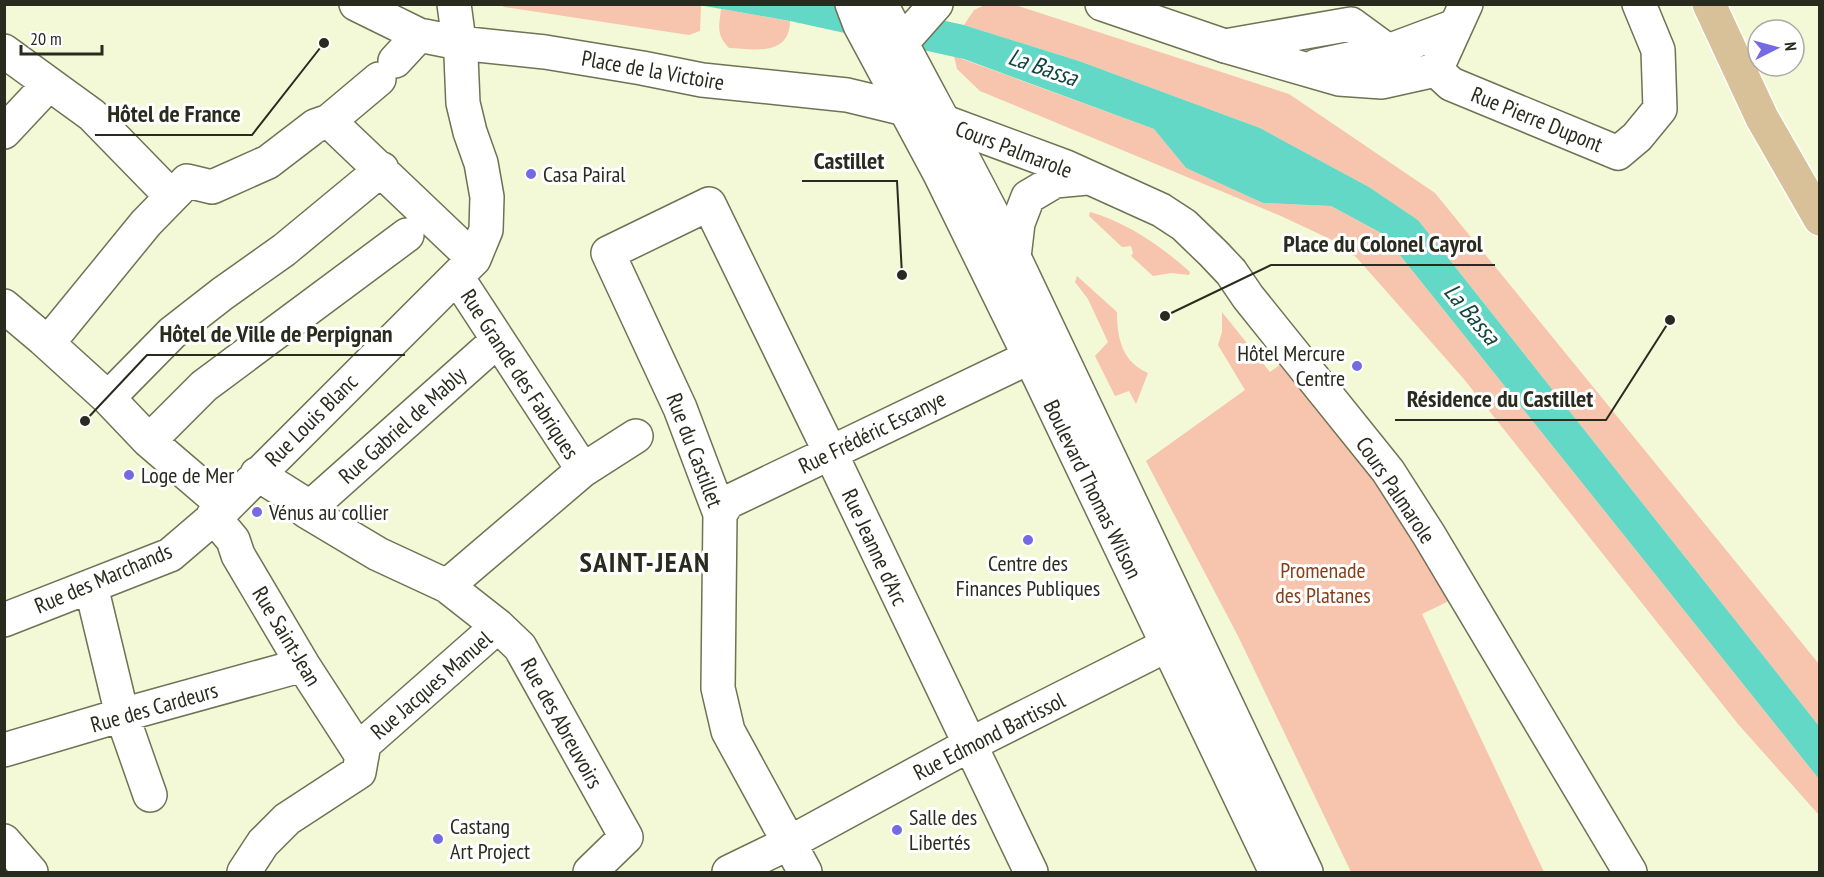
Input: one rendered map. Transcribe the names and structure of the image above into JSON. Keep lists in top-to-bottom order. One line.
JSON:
{"streets":{"street":["Place de la Victoire","Rue Pierre Dupont","Cours Palmarole","Rue Grande des Fabriques","Rue Louis Blanc","Rue Gabriel de Mably","Rue Frédéric Escanye","Rue du Castillet","Boulevard Thomas Wilson","Rue Jeanne d'Arc","Rue des Marchands","Rue Saint-Jean","Rue Jacques Manuel","Rue des Cardeurs","Rue des Abreuvoirs","Rue Edmond Bartissol"]},"crossings":[["Place de la Victoire","Cours Palmarole"],["Place de la Victoire","Boulevard Thomas Wilson"],["Cours Palmarole","Boulevard Thomas Wilson"],["Rue Grande des Fabriques","Rue Louis Blanc"],["Rue Grande des Fabriques","Rue Gabriel de Mably"],["Rue Grande des Fabriques","Rue des Abreuvoirs"],["Rue Louis Blanc","Rue des Marchands"],["Rue Louis Blanc","Rue Saint-Jean"],["Rue Louis Blanc","Rue des Abreuvoirs"],["Rue Gabriel de Mably","Rue des Abreuvoirs"],["Rue Frédéric Escanye","Rue du Castillet"],["Rue Frédéric Escanye","Boulevard Thomas Wilson"],["Rue Frédéric Escanye","Rue Jeanne d'Arc"],["Rue du Castillet","Rue Jeanne d'Arc"],["Rue du Castillet","Rue Edmond Bartissol"],["Boulevard Thomas Wilson","Rue Edmond Bartissol"],["Rue Jeanne d'Arc","Rue Edmond Bartissol"],["Rue des Marchands","Rue Saint-Jean"],["Rue Saint-Jean","Rue Jacques Manuel"],["Rue Saint-Jean","Rue des Cardeurs"],["Rue Jacques Manuel","Rue des Abreuvoirs"]],"districts":["SAINT-JEAN"],"water":["La Bassa"],"parks":["Promenade des Platanes"],"places":["Hôtel de France","Casa Pairal","Castillet","Place du Colonel Cayrol","Résidence du Castillet","Hôtel Mercure Centre","Hôtel de Ville de Perpignan","Loge de Mer","Vénus au collier","Centre des Finances Publiques","Salle des Libertés","Castang Art Project"],"scale_bar":"20 m","north":"right"}
